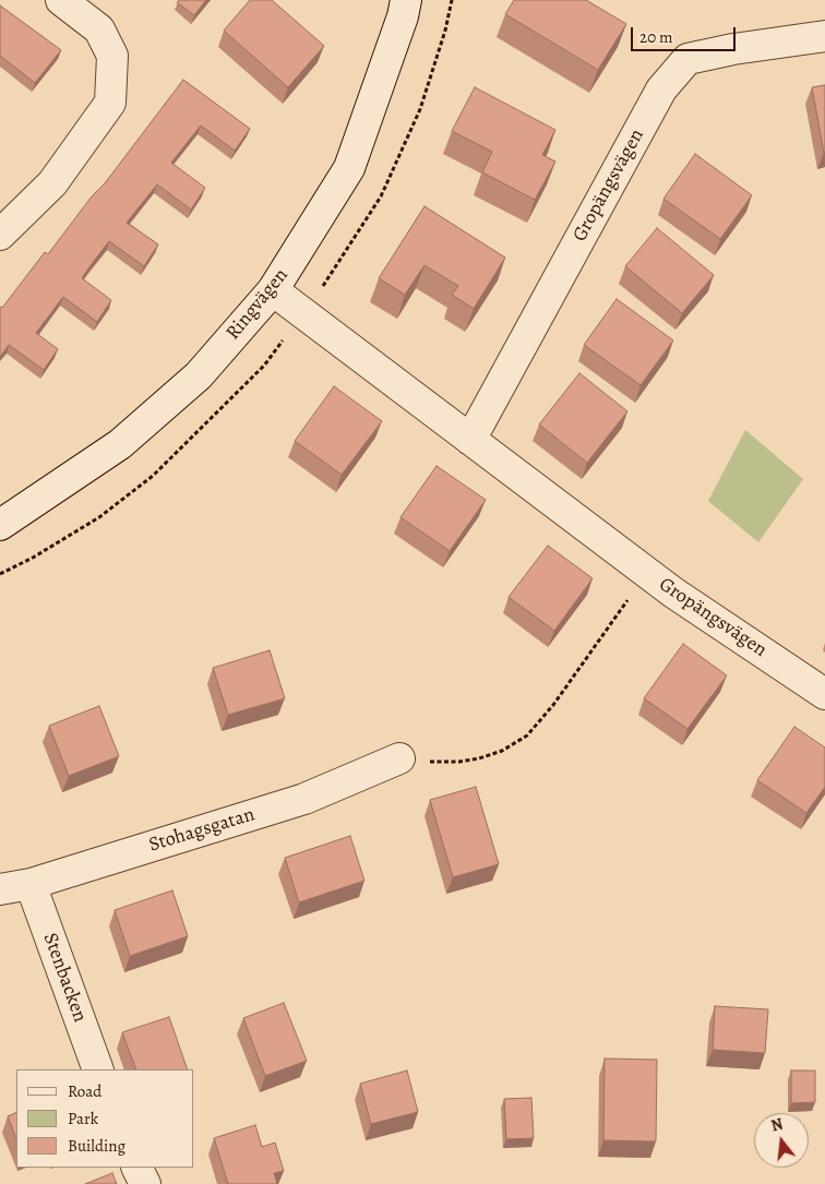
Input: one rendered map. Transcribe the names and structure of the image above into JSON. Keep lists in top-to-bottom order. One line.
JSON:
{"streets":{"street":["Gropängsvägen","Ringvägen","Stohagsgatan","Stenbacken"]},"crossings":[["Gropängsvägen","Ringvägen"],["Stohagsgatan","Stenbacken"]],"legend":["Road","Park","Building"],"scale_bar":"20 m","north":"top"}
